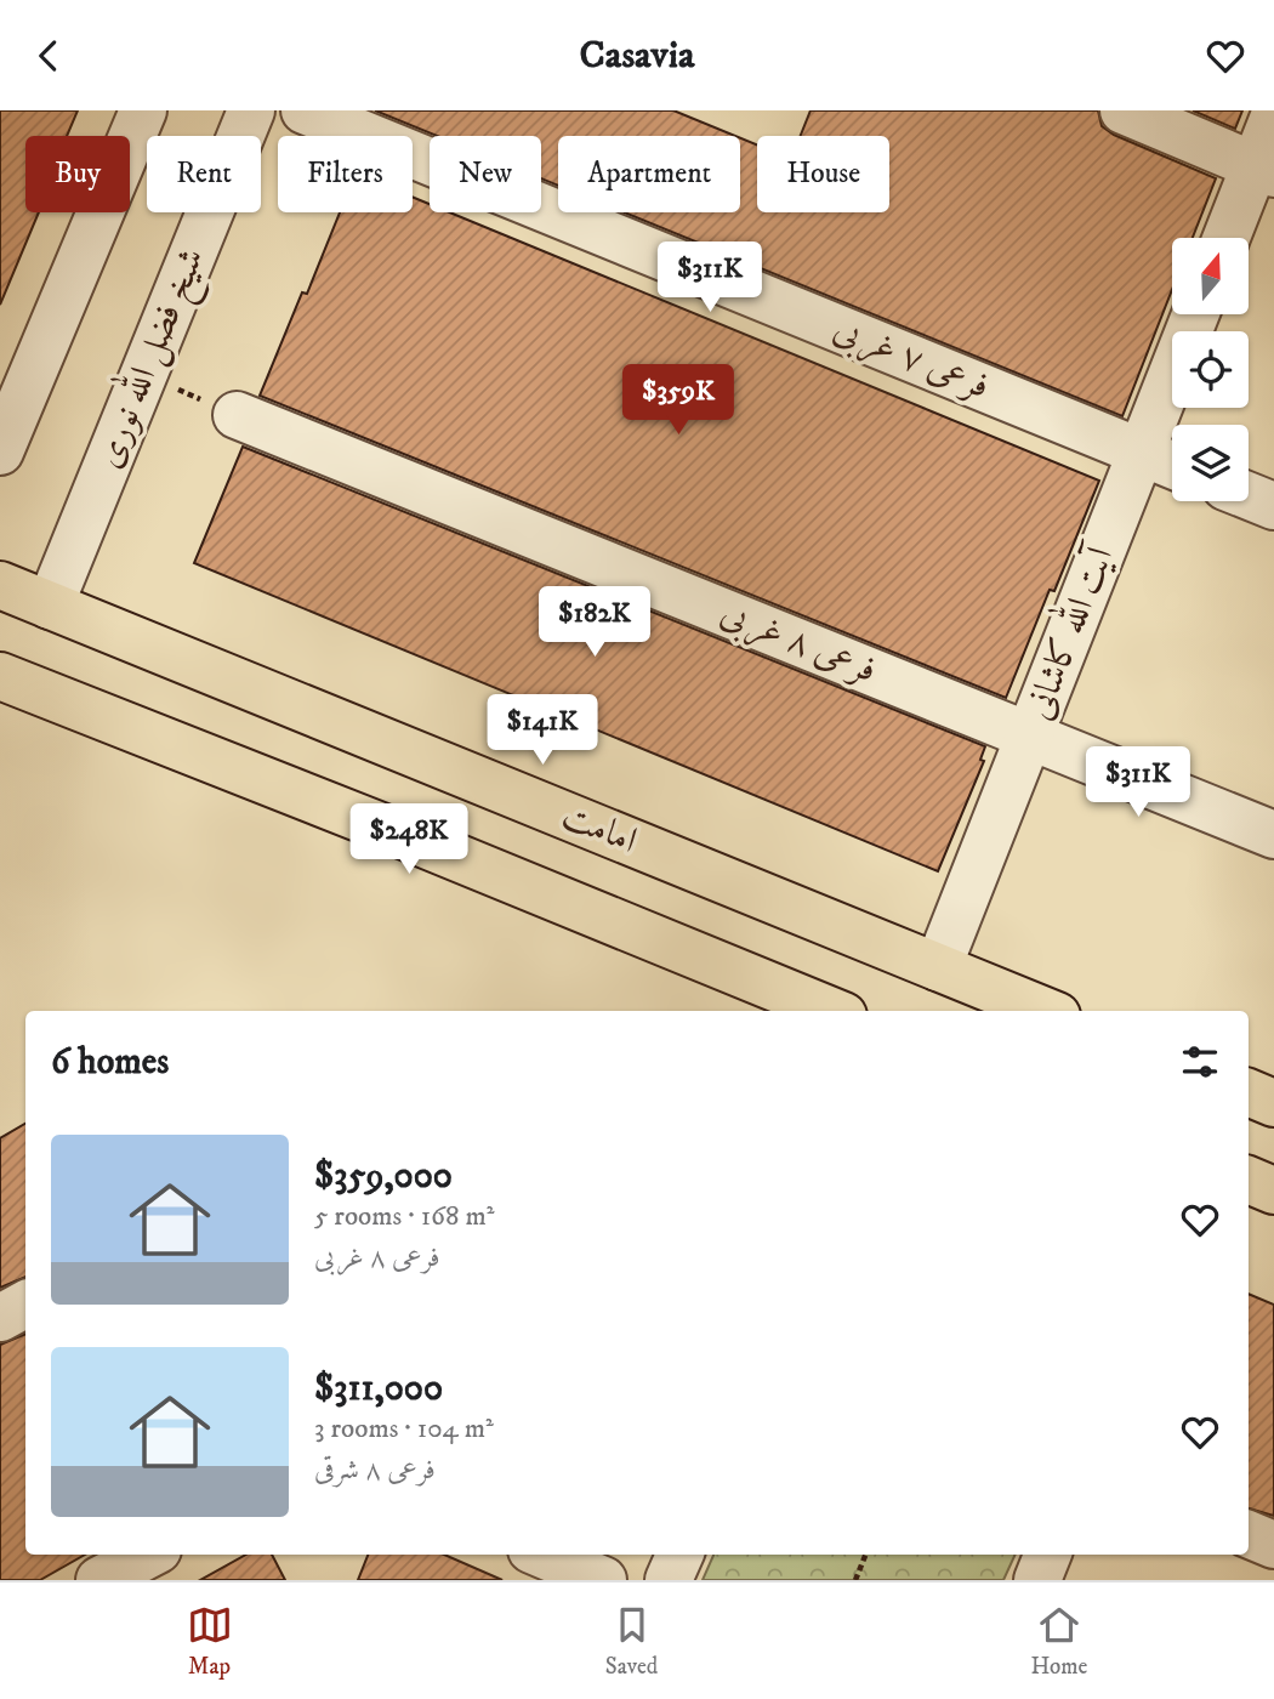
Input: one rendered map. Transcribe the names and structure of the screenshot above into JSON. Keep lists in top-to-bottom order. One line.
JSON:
{"streets":{"main road":["امامت"],"street":["شیخ فضل الله نوری","فرعی ۷ غربی","آیت الله کاشانی","فرعی ۸ غربی"]},"crossings":[["شیخ فضل الله نوری","امامت"],["فرعی ۷ غربی","آیت الله کاشانی"],["آیت الله کاشانی","فرعی ۸ غربی"],["آیت الله کاشانی","امامت"]],"north":"top","page":{"header":"Casavia","chip":["Buy","Rent","Filters","New","Apartment","House"],"price":["$311K","$359K","$182K","$141K","$311K","$248K"],"heading":"6 homes","list":[{"name":"$359,000","note":"5 rooms · 168 m² · فرعی ۸ غربی"},{"name":"$311,000","note":"3 rooms · 104 m² · فرعی ۸ شرقی"}],"tabs":["Map","Saved","Home"]}}
